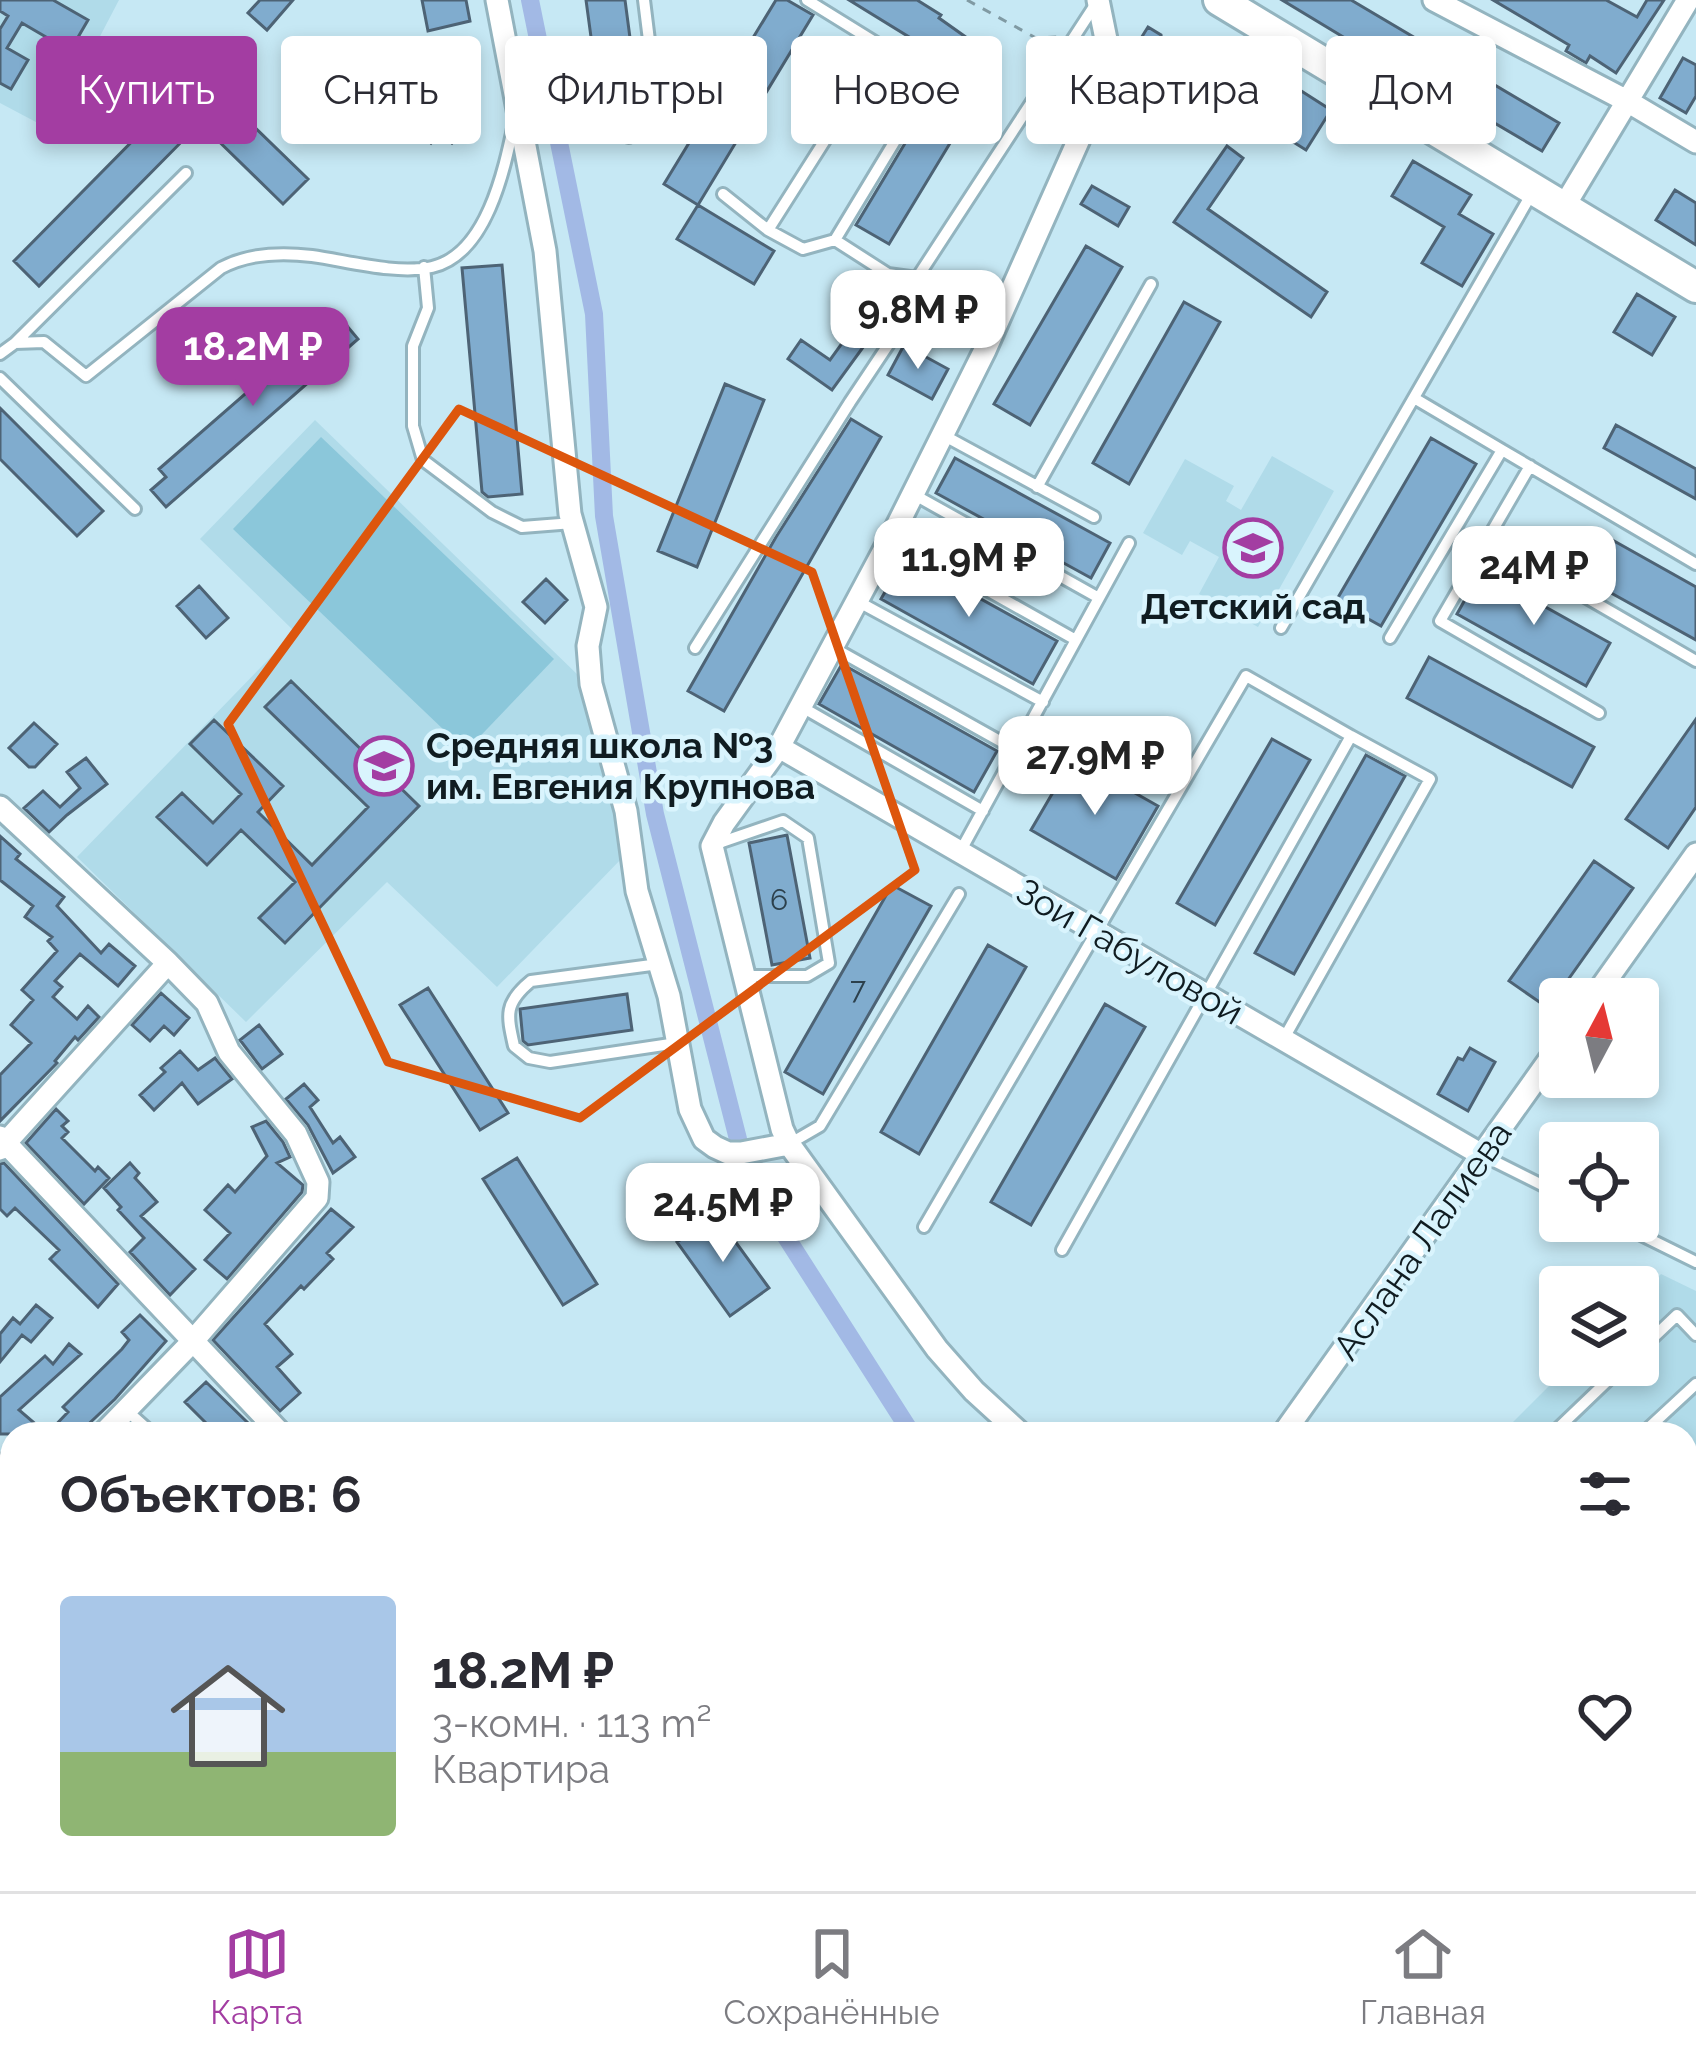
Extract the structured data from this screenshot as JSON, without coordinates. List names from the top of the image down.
{
  "streets": {
    "street": ["Зои Габуловой", "Аслана Лалиева"]
  },
  "crossings": [
    ["Зои Габуловой", "Аслана Лалиева"]
  ],
  "places": {
    "school or university": ["Детский сад", "Средняя школа №3 им. Евгения Крупнова"]
  },
  "house_numbers": ["6", "7"],
  "north": "top",
  "page": {
    "chip": [
      "Купить",
      "Снять",
      "Фильтры",
      "Новое",
      "Квартира",
      "Дом"
    ],
    "price": [
      "9.8M ₽",
      "18.2M ₽",
      "11.9M ₽",
      "24M ₽",
      "27.9M ₽",
      "24.5M ₽"
    ],
    "heading": "Объектов: 6",
    "list": [
      {
        "name": "18.2M ₽",
        "note": "3-комн. · 113 m² · Квартира"
      }
    ],
    "tabs": ["Карта", "Сохранённые", "Главная"]
  }
}
